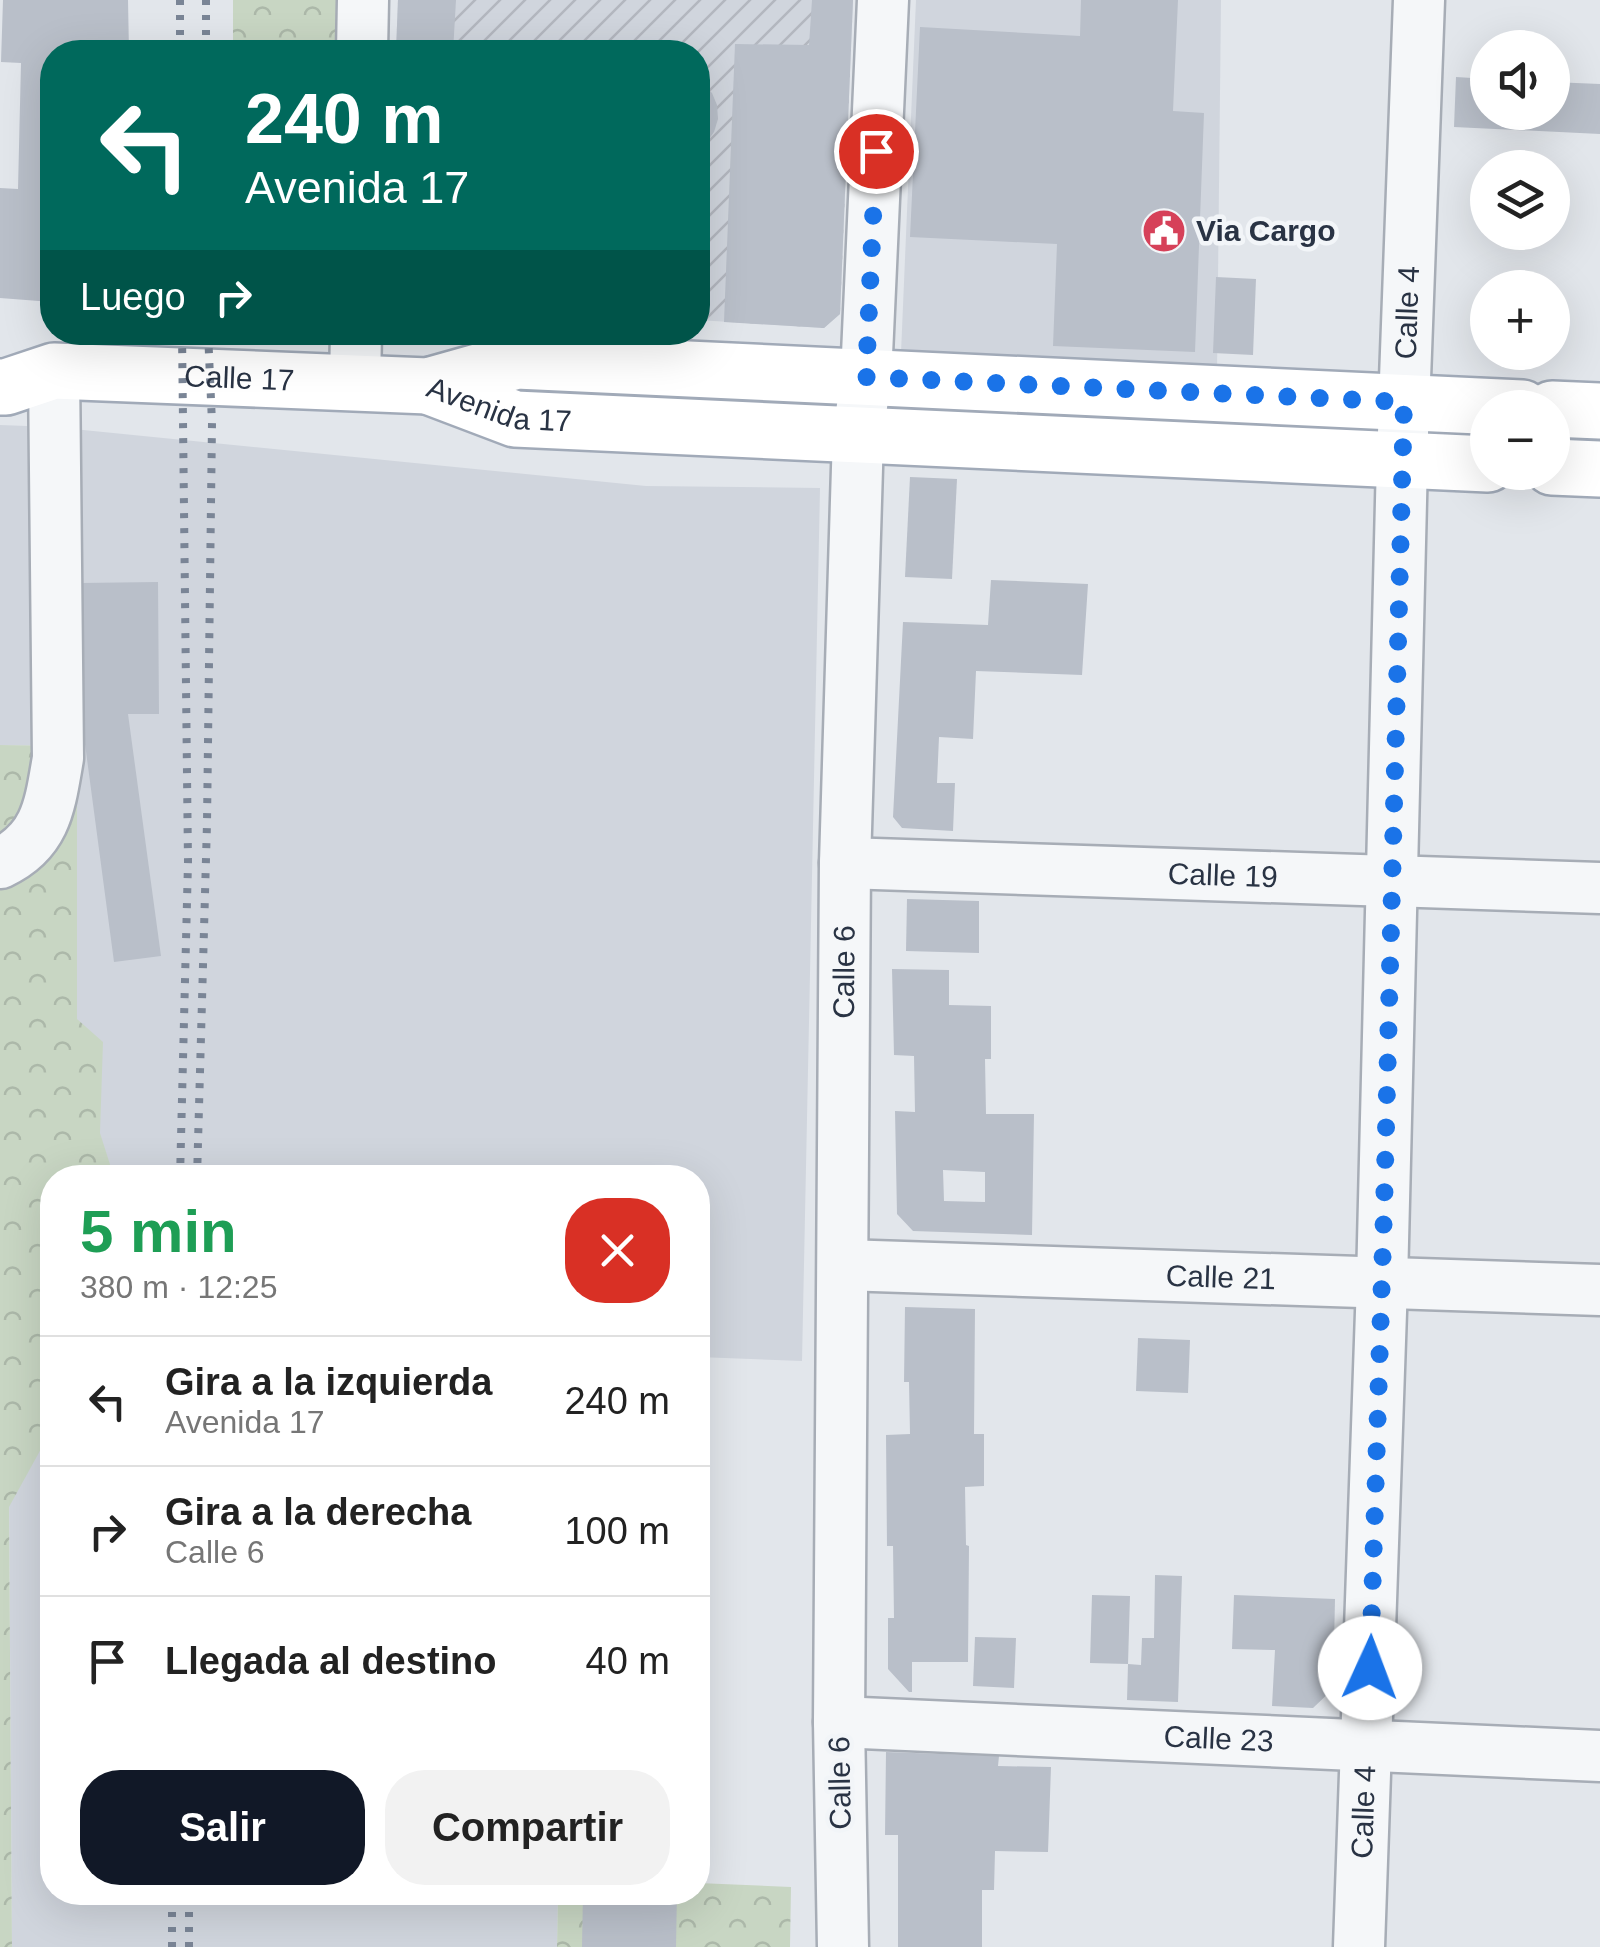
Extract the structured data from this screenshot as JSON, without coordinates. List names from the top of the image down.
{
  "streets": {
    "main road": ["Calle 17", "Avenida 17"],
    "street": [
      "Calle 4",
      "Calle 19",
      "Calle 6",
      "Calle 21",
      "Calle 23"
    ]
  },
  "crossings": [
    ["Calle 4", "Avenida 17"],
    ["Calle 4", "Calle 19"],
    ["Calle 4", "Calle 21"],
    ["Calle 4", "Calle 23"],
    ["Calle 17", "Avenida 17"],
    ["Avenida 17", "Calle 6"],
    ["Calle 19", "Calle 6"],
    ["Calle 6", "Calle 21"],
    ["Calle 6", "Calle 23"]
  ],
  "places": {
    "public building": ["Via Cargo"]
  },
  "page": {
    "map_buttons": ["+", "−"],
    "turn": ["240 m", "Avenida 17"],
    "then": "Luego",
    "heading": ["5 min", "380 m · 12:25"],
    "list": [
      {
        "name": "Gira a la izquierda",
        "note": "Avenida 17",
        "value": "240 m"
      },
      {
        "name": "Gira a la derecha",
        "note": "Calle 6",
        "value": "100 m"
      },
      {
        "name": "Llegada al destino",
        "value": "40 m"
      }
    ],
    "buttons": ["Salir", "Compartir"]
  }
}
